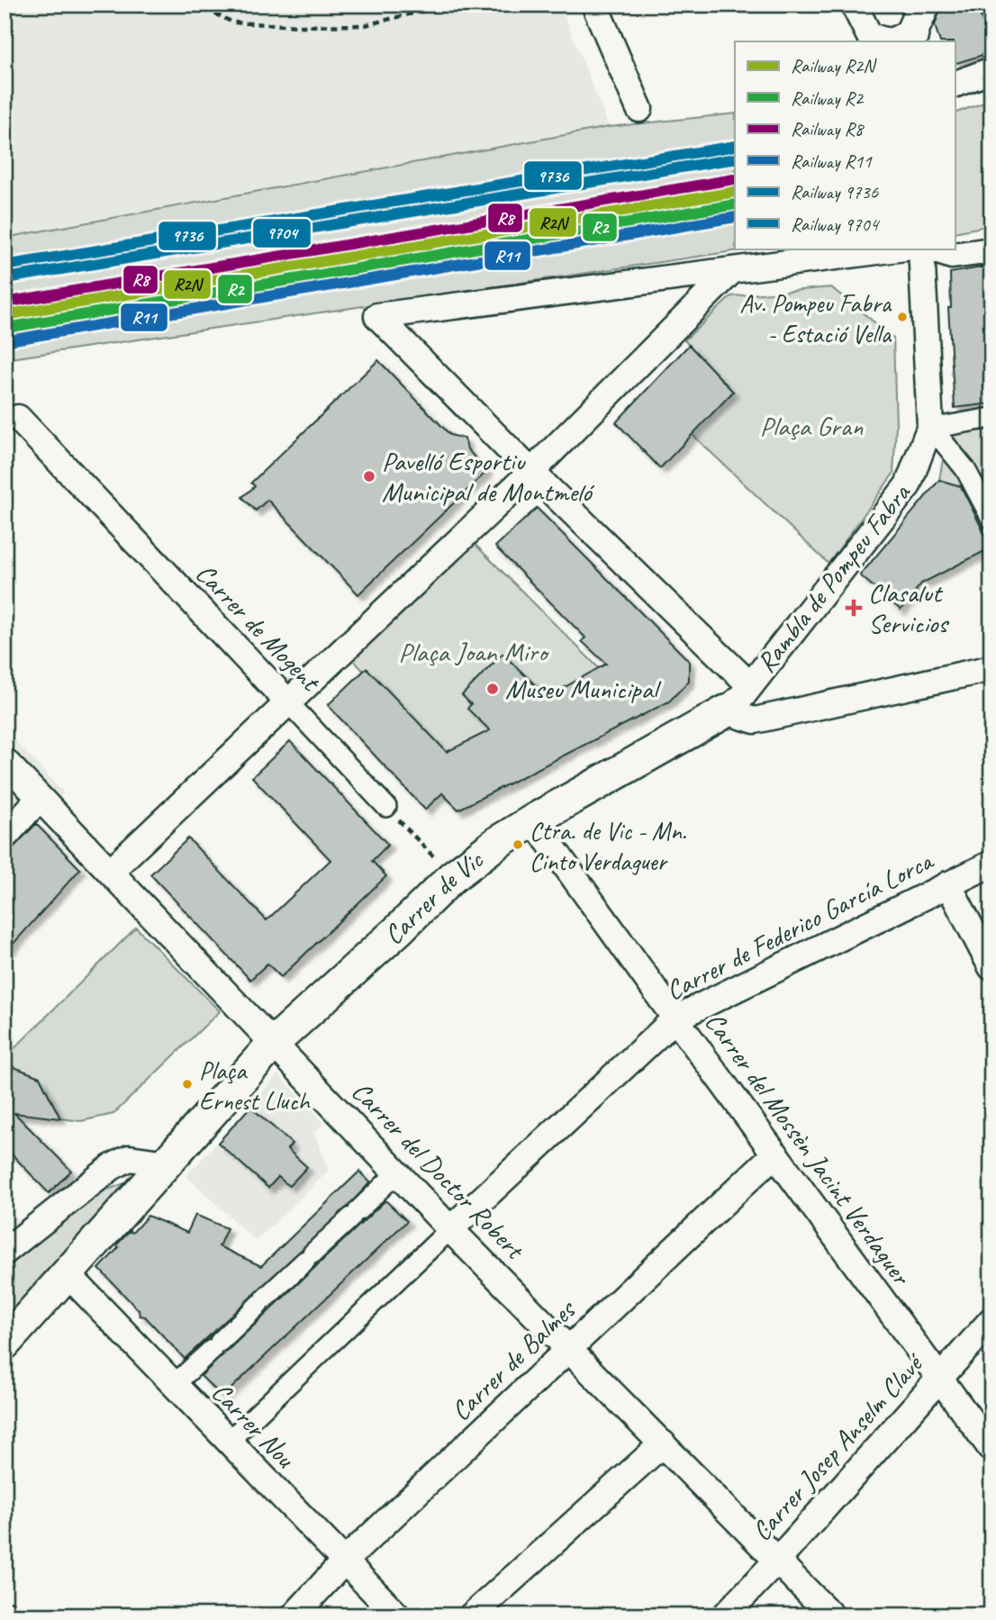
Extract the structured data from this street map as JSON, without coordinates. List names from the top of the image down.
{
  "streets": {
    "street": [
      "Rambla de Pompeu Fabra",
      "Carrer de Mogent",
      "Carrer de Vic",
      "Carrer de Federico García Lorca",
      "Carrer del Mossèn Jacint Verdaguer",
      "Carrer del Doctor Robert",
      "Carrer de Balmes",
      "Carrer Nou",
      "Carrer Josep Anselm Clavé"
    ]
  },
  "crossings": [
    ["Rambla de Pompeu Fabra", "Carrer de Vic"],
    ["Carrer de Vic", "Carrer del Mossèn Jacint Verdaguer"],
    ["Carrer de Vic", "Carrer del Doctor Robert"],
    ["Carrer de Vic", "Carrer Nou"],
    ["Carrer de Federico García Lorca", "Carrer del Mossèn Jacint Verdaguer"],
    ["Carrer de Federico García Lorca", "Carrer del Doctor Robert"],
    ["Carrer de Federico García Lorca", "Carrer Nou"],
    ["Carrer del Mossèn Jacint Verdaguer", "Carrer de Balmes"],
    ["Carrer del Mossèn Jacint Verdaguer", "Carrer Josep Anselm Clavé"],
    ["Carrer del Doctor Robert", "Carrer de Balmes"],
    ["Carrer del Doctor Robert", "Carrer Josep Anselm Clavé"],
    ["Carrer de Balmes", "Carrer Nou"]
  ],
  "parks": ["Plaça Gran", "Plaça Joan Miro"],
  "places": {
    "other": [
      "Av. Pompeu Fabra - Estació Vella",
      "Pavelló Esportiu Municipal de Montmeló",
      "Museu Municipal",
      "Ctra. de Vic - Mn. Cinto Verdaguer",
      "Plaça Ernest Lluch"
    ],
    "health": ["Clasalut Servicios"]
  },
  "lines": [
    "rail line 9736",
    "rail line 9704",
    "rail line R8",
    "rail line R2N",
    "rail line R2",
    "rail line R11"
  ],
  "legend": [
    "Railway R2N",
    "Railway R2",
    "Railway R8",
    "Railway R11",
    "Railway 9736",
    "Railway 9704"
  ]
}
